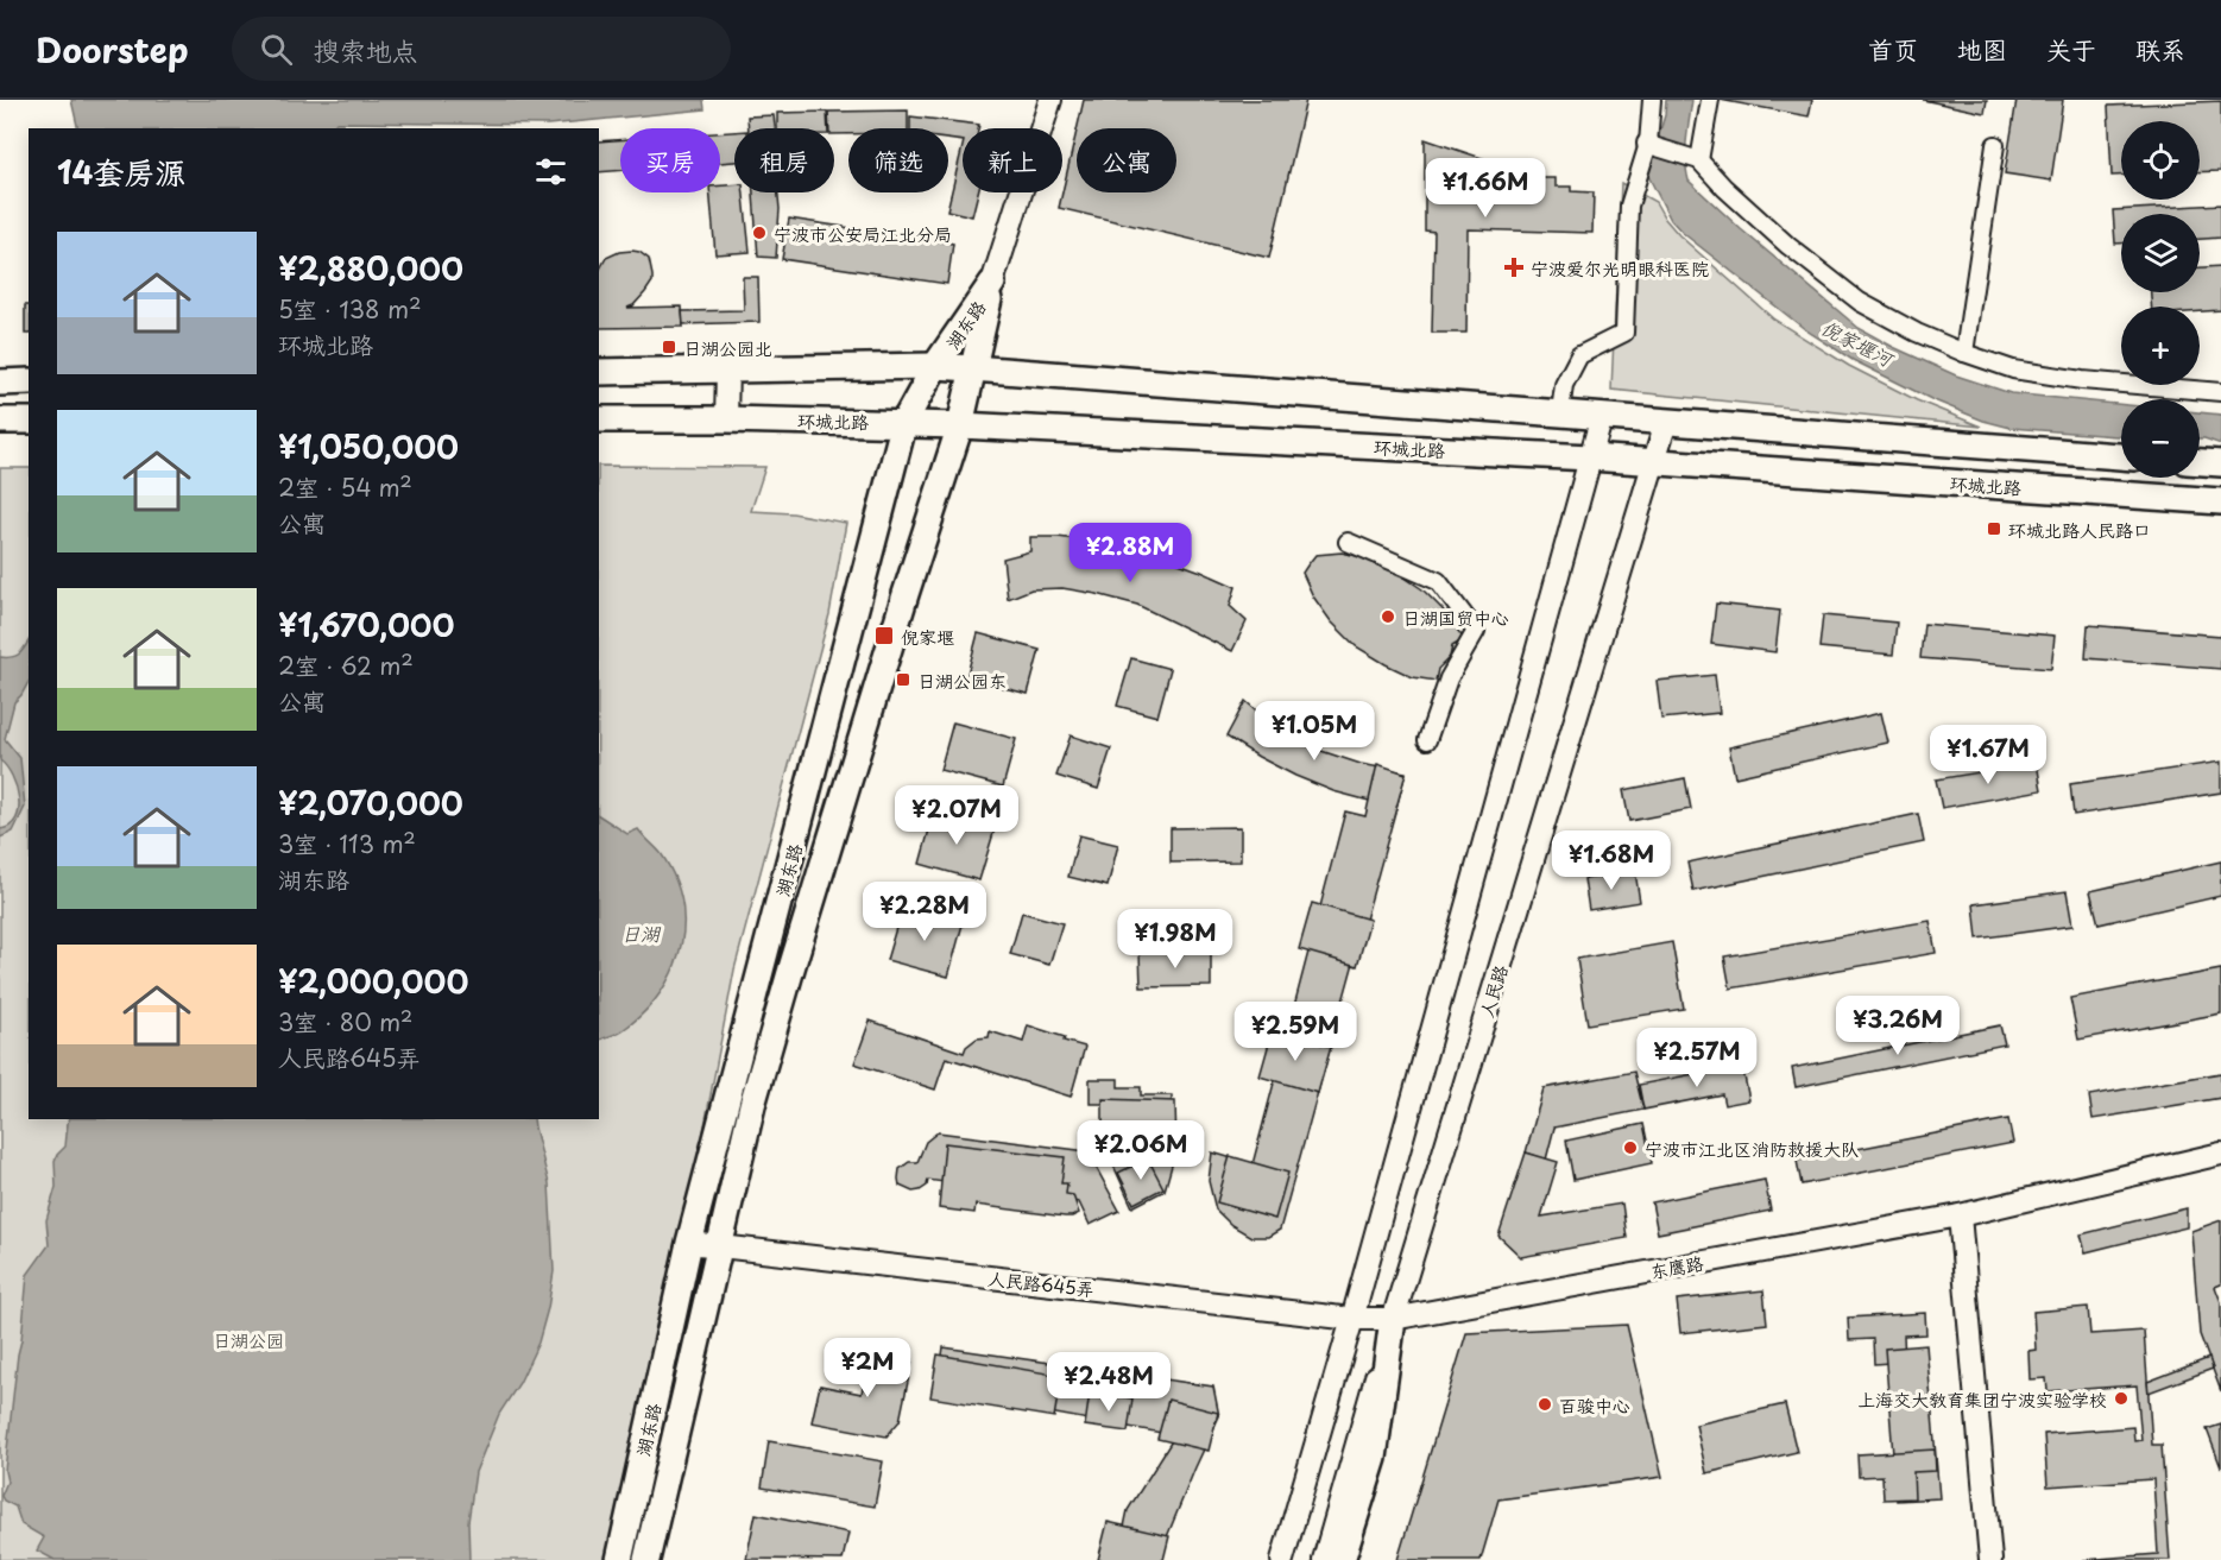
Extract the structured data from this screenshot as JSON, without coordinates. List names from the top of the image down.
{
  "streets": {
    "main road": [
      "湖东路",
      "环城北路",
      "人民路",
      "东鹰路",
      "人民路645弄"
    ]
  },
  "crossings": [
    ["湖东路", "环城北路"],
    ["湖东路", "人民路645弄"],
    ["环城北路", "人民路"],
    ["人民路", "东鹰路"],
    ["人民路", "人民路645弄"],
    ["东鹰路", "人民路645弄"]
  ],
  "water": ["倪家堰河", "日湖"],
  "parks": ["日湖公园"],
  "places": {
    "other": [
      "宁波市公安局江北分局",
      "日湖国贸中心",
      "宁波市江北区消防救援大队",
      "上海交大教育集团宁波实验学校",
      "百骏中心"
    ],
    "health": ["宁波爱尔光明眼科医院"],
    "transit": [
      "日湖公园北",
      "环城北路人民路口",
      "倪家堰",
      "日湖公园东"
    ]
  },
  "page": {
    "header": "Doorstep",
    "search": "搜索地点",
    "nav": [
      "首页",
      "地图",
      "关于",
      "联系"
    ],
    "map_buttons": ["+", "−"],
    "chip": [
      "买房",
      "租房",
      "筛选",
      "新上",
      "公寓"
    ],
    "heading": "14套房源",
    "price": [
      "¥1.66M",
      "¥2.88M",
      "¥1.05M",
      "¥1.67M",
      "¥2.07M",
      "¥1.68M",
      "¥2.28M",
      "¥1.98M",
      "¥3.26M",
      "¥2.59M",
      "¥2.57M",
      "¥2.06M",
      "¥2M",
      "¥2.48M"
    ],
    "list": [
      {
        "name": "¥2,880,000",
        "note": "5室 · 138 m² · 环城北路"
      },
      {
        "name": "¥1,050,000",
        "note": "2室 · 54 m² · 公寓"
      },
      {
        "name": "¥1,670,000",
        "note": "2室 · 62 m² · 公寓"
      },
      {
        "name": "¥2,070,000",
        "note": "3室 · 113 m² · 湖东路"
      },
      {
        "name": "¥2,000,000",
        "note": "3室 · 80 m² · 人民路645弄"
      }
    ]
  }
}
